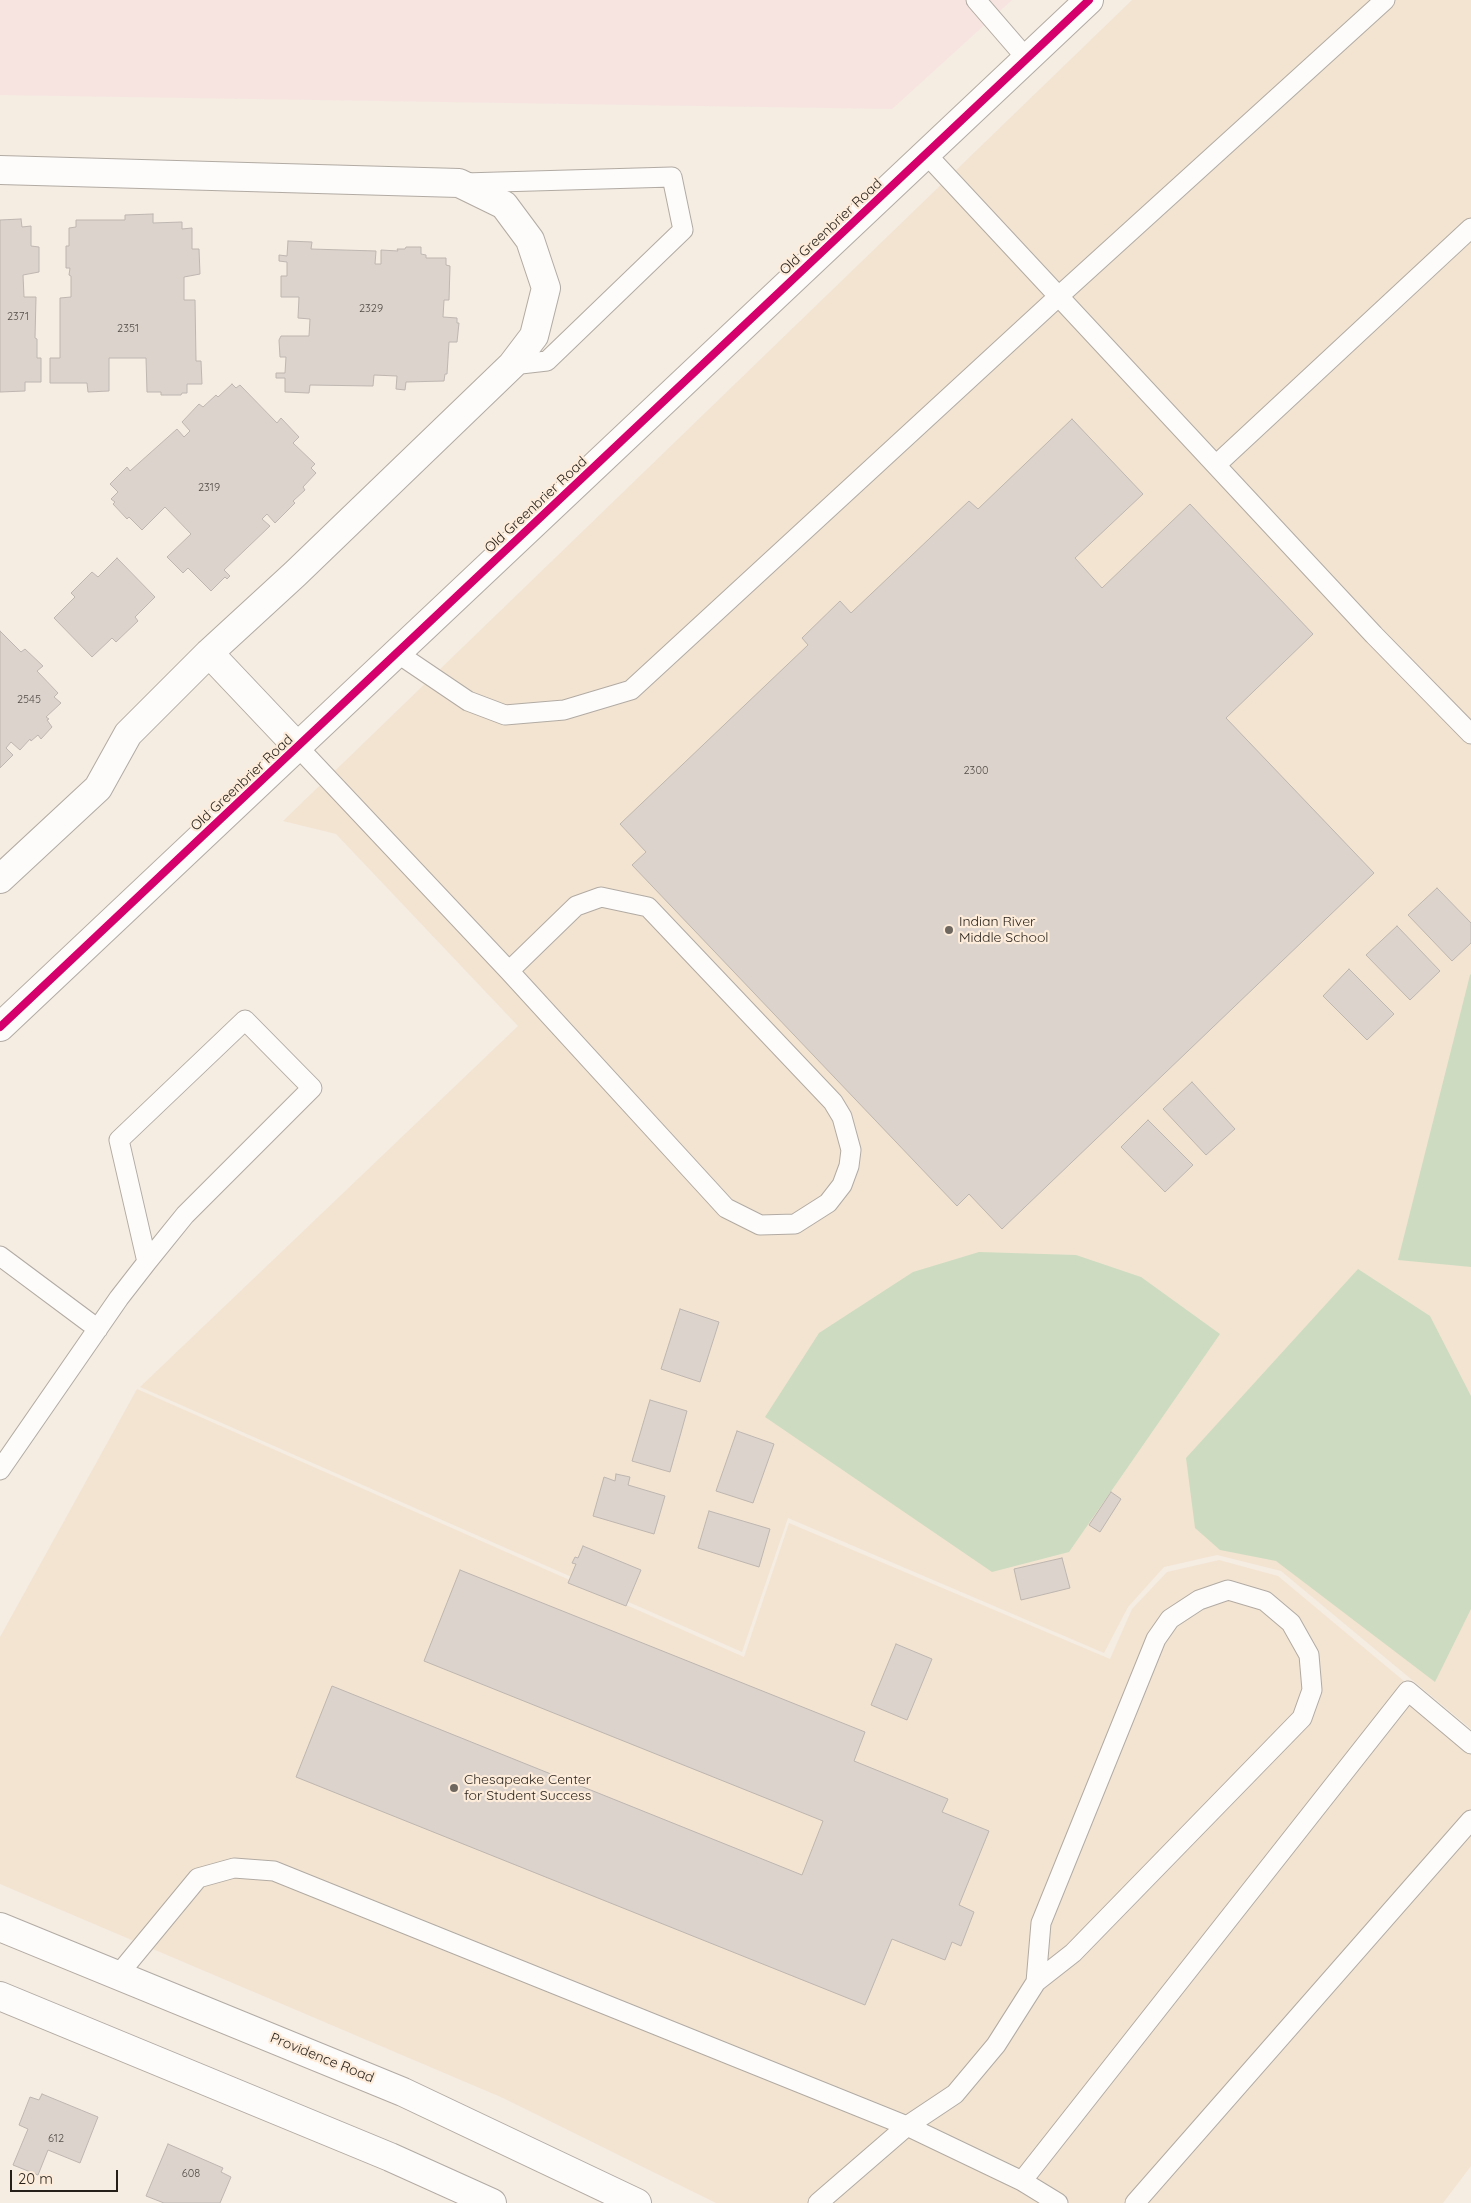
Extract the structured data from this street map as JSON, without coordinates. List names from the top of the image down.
{
  "streets": {
    "street": ["Old Greenbrier Road", "Providence Road"]
  },
  "places": ["Indian River Middle School", "Chesapeake Center for Student Success"],
  "house_numbers": [
    "2329",
    "2371",
    "2351",
    "2319",
    "2545",
    "2300",
    "612",
    "608"
  ],
  "scale_bar": "20 m"
}
